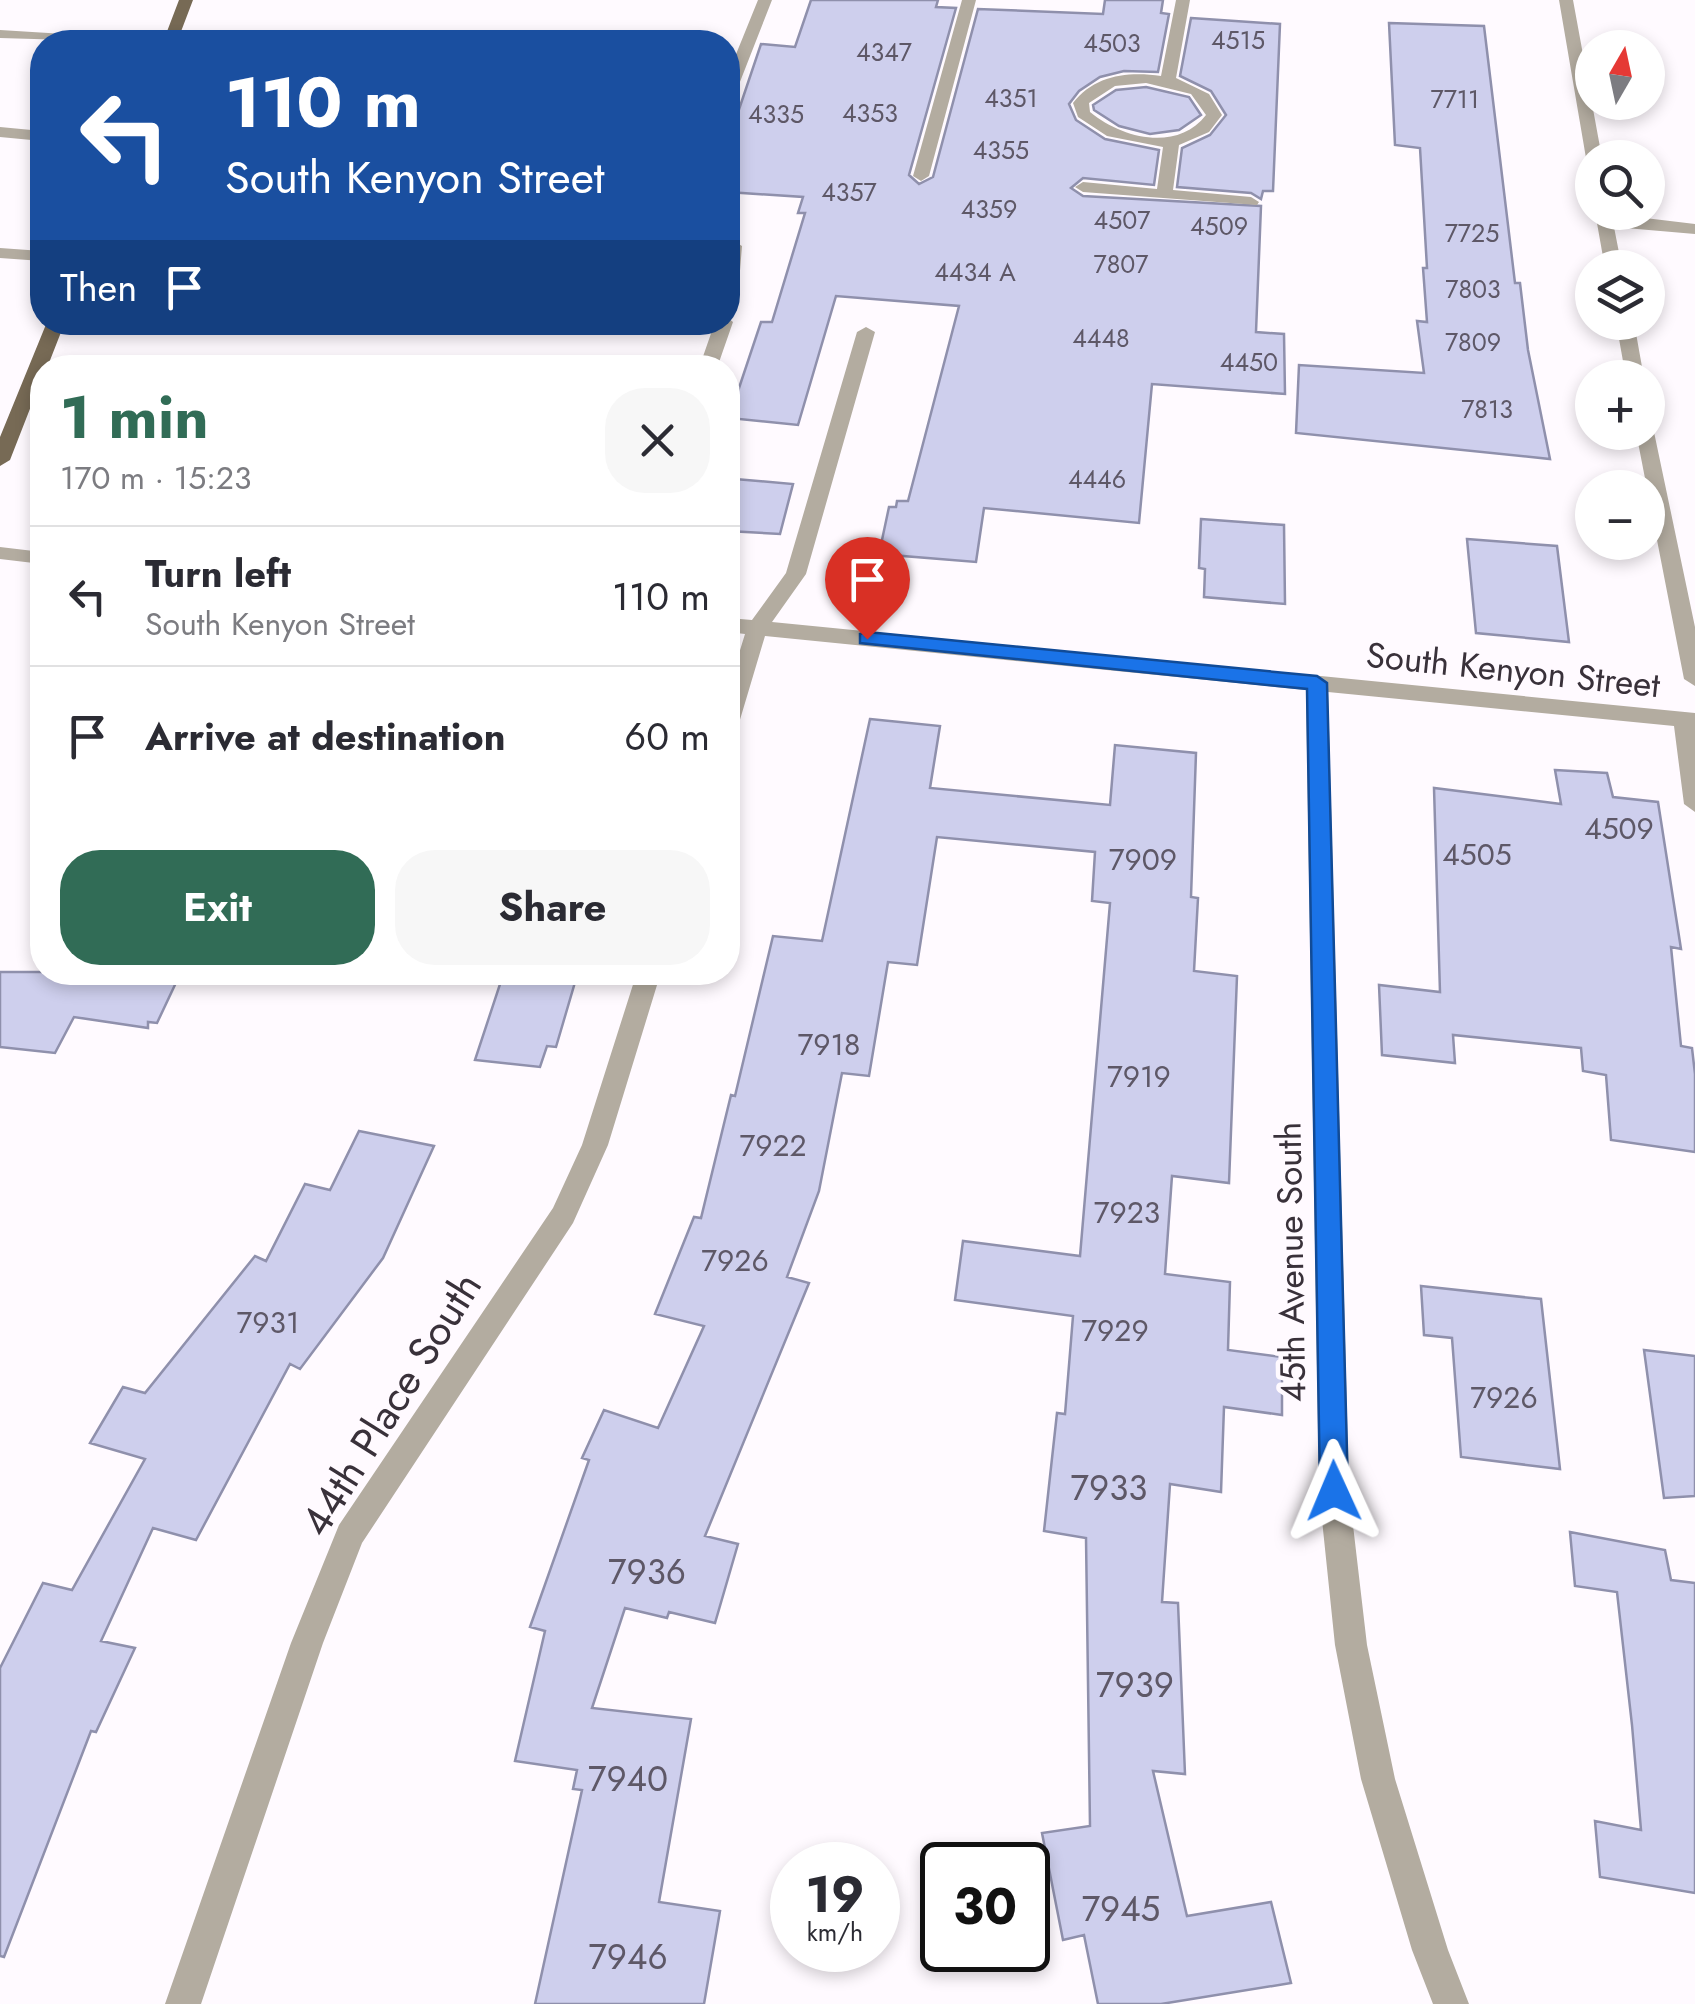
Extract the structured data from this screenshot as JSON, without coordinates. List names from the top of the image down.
{
  "streets": {
    "street": ["South Kenyon Street", "45th Avenue South", "44th Place South"]
  },
  "crossings": [
    ["South Kenyon Street", "45th Avenue South"]
  ],
  "house_numbers": [
    "4515",
    "4503",
    "4347",
    "4351",
    "7711",
    "4353",
    "4335",
    "4355",
    "4357",
    "4359",
    "4507",
    "4509",
    "7725",
    "7807",
    "4434 A",
    "7803",
    "4448",
    "7809",
    "4450",
    "7813",
    "4446",
    "4509",
    "4505",
    "7909",
    "7918",
    "7919",
    "7922",
    "7923",
    "7926",
    "7931",
    "7929",
    "7926",
    "7933",
    "7936",
    "7939",
    "7940",
    "7945",
    "7946"
  ],
  "north": "top",
  "page": {
    "map_buttons": ["+", "−"],
    "turn": ["110 m", "South Kenyon Street"],
    "then": "Then",
    "heading": ["1 min", "170 m · 15:23"],
    "list": [
      {
        "name": "Turn left",
        "note": "South Kenyon Street",
        "value": "110 m"
      },
      {
        "name": "Arrive at destination",
        "value": "60 m"
      }
    ],
    "buttons": ["Exit", "Share"],
    "speed": "19 km/h",
    "limit": "30"
  }
}
